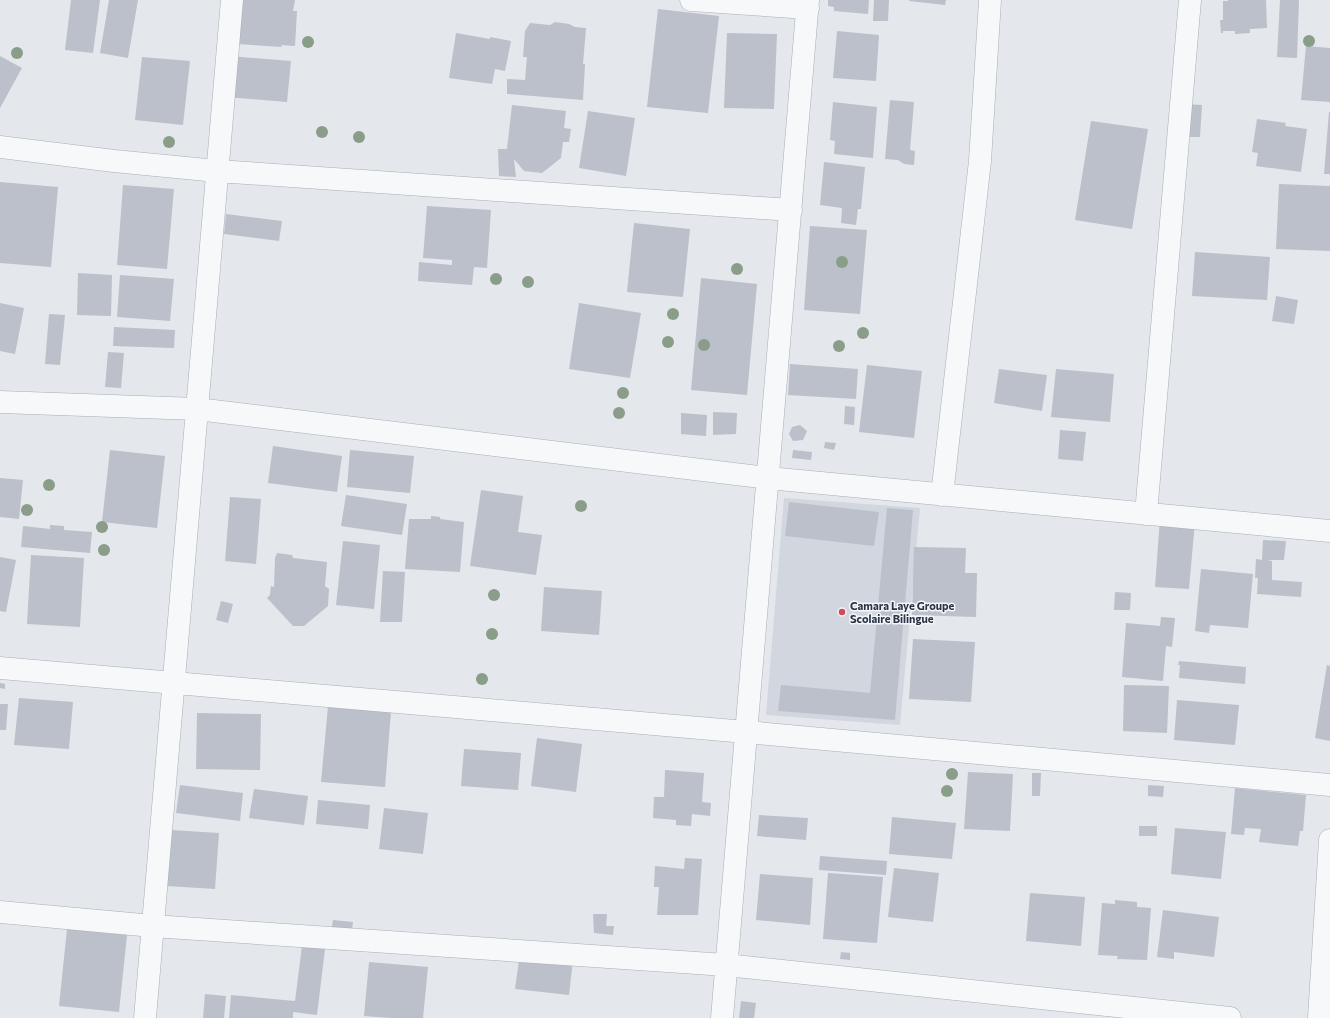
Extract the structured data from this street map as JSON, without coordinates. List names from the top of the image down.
{
  "places": ["Camara Laye Groupe Scolaire Bilingue"]
}
